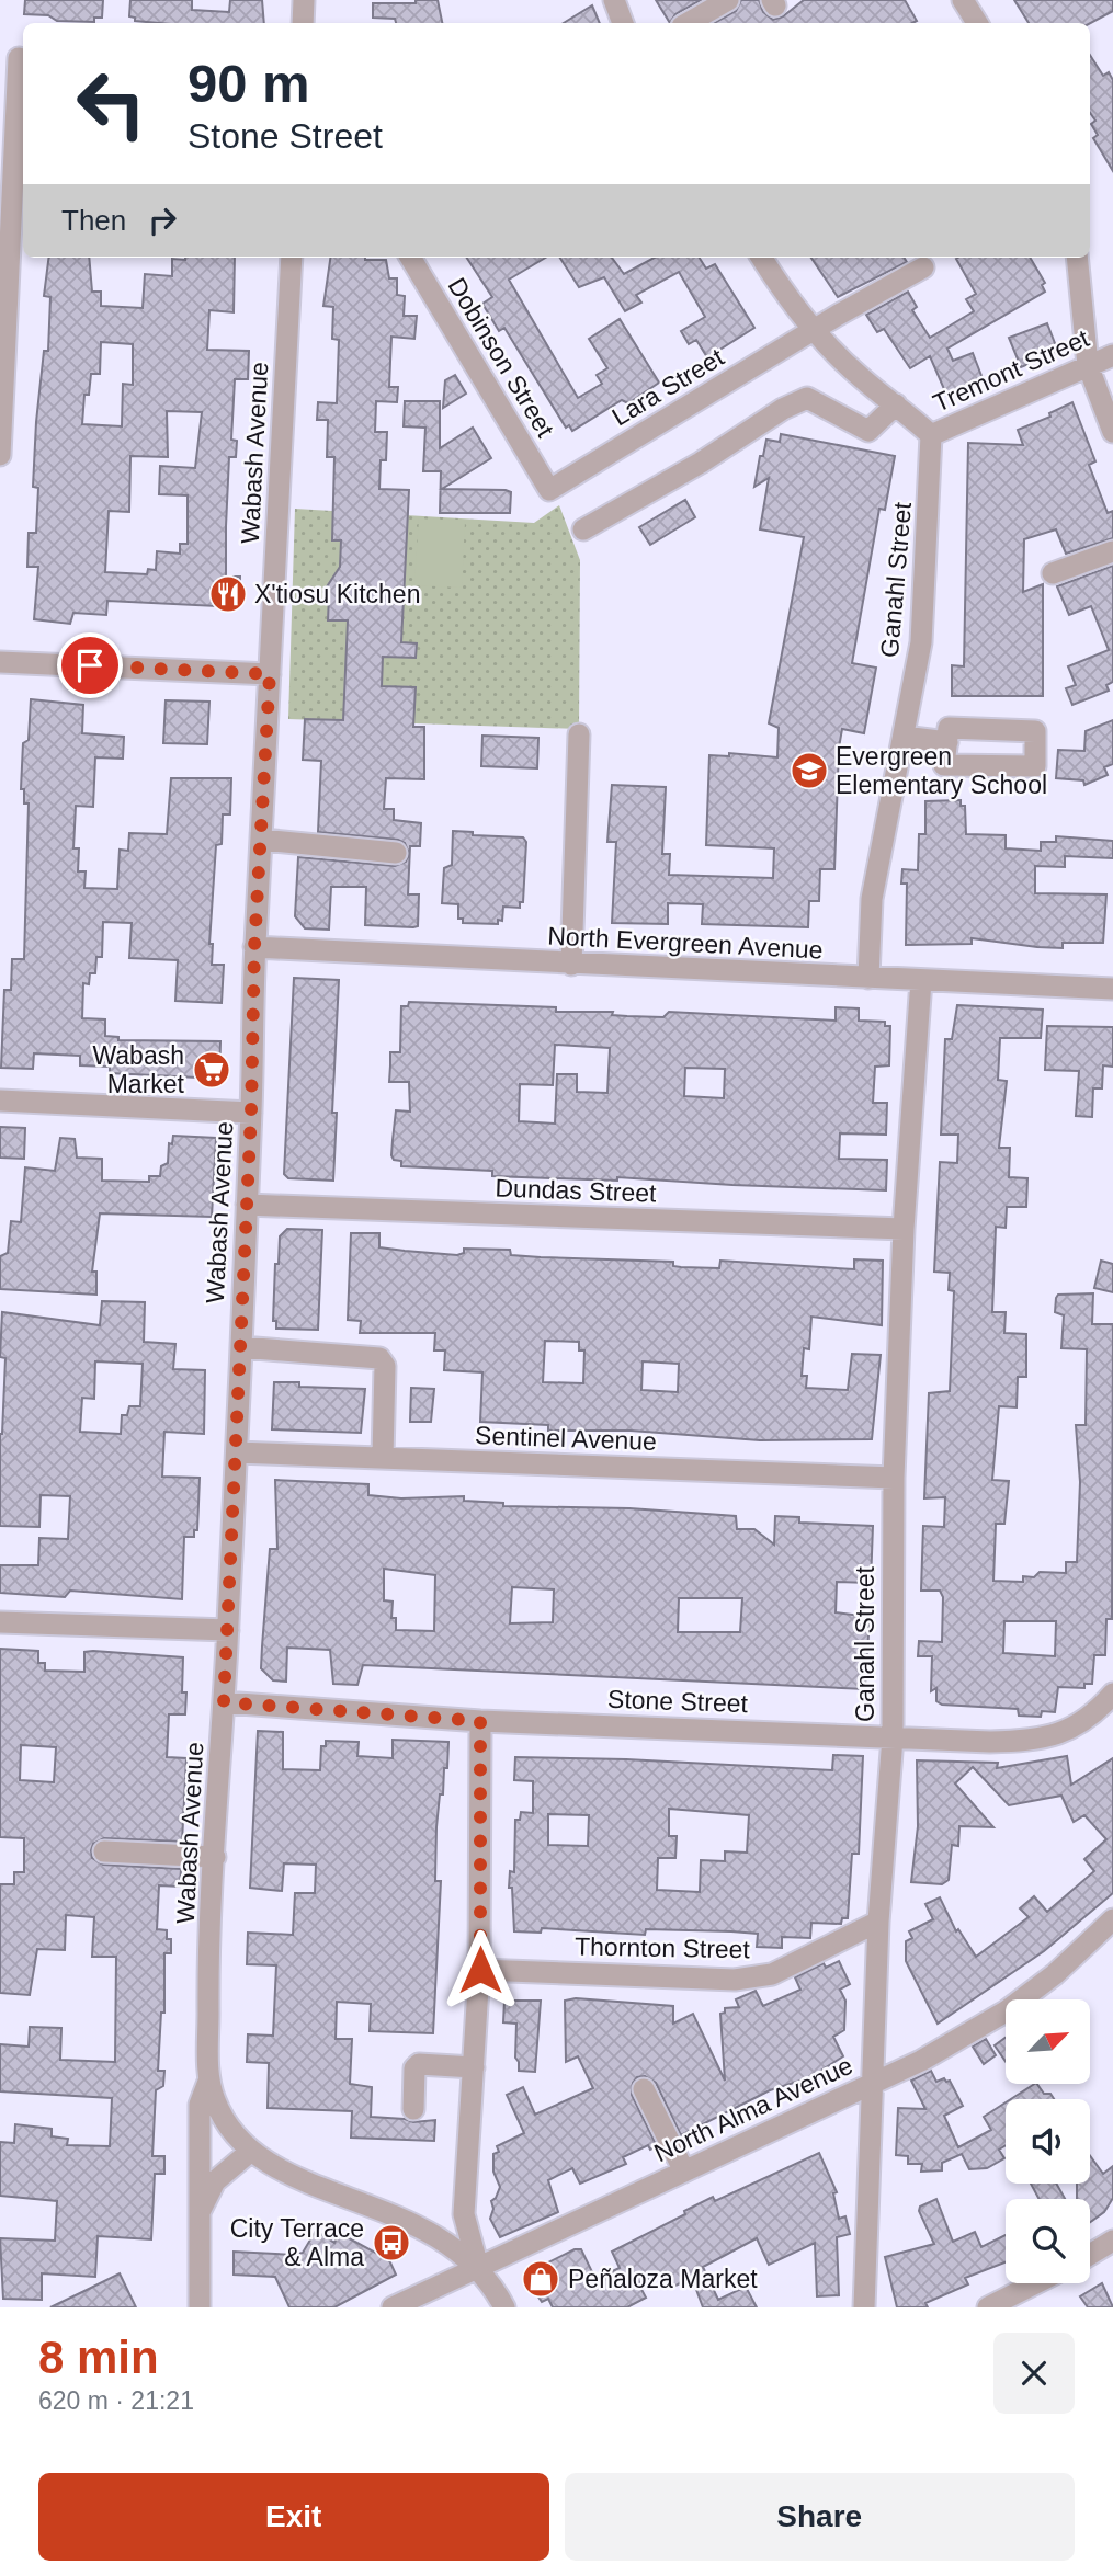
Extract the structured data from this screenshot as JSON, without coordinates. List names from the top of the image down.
{
  "streets": {
    "street": [
      "Dobinson Street",
      "Tremont Street",
      "Lara Street",
      "Wabash Avenue",
      "Ganahl Street",
      "North Evergreen Avenue",
      "Dundas Street",
      "Sentinel Avenue",
      "Stone Street",
      "Thornton Street",
      "North Alma Avenue"
    ]
  },
  "crossings": [
    ["Dobinson Street", "Lara Street"],
    ["Tremont Street", "Ganahl Street"],
    ["Wabash Avenue", "North Evergreen Avenue"],
    ["Wabash Avenue", "Dundas Street"],
    ["Wabash Avenue", "Sentinel Avenue"],
    ["Wabash Avenue", "Stone Street"],
    ["Ganahl Street", "North Evergreen Avenue"],
    ["Ganahl Street", "Dundas Street"],
    ["Ganahl Street", "Sentinel Avenue"],
    ["Ganahl Street", "Stone Street"],
    ["Ganahl Street", "Thornton Street"],
    ["Ganahl Street", "North Alma Avenue"]
  ],
  "places": {
    "restaurant": ["X'tiosu Kitchen"],
    "school or university": ["Evergreen Elementary School"],
    "supermarket": ["Wabash Market"],
    "bus stop": ["City Terrace & Alma"],
    "shop": ["Peñaloza Market"]
  },
  "north": "top right",
  "page": {
    "turn": ["90 m", "Stone Street"],
    "then": "Then",
    "heading": ["8 min", "620 m · 21:21"],
    "buttons": ["Exit", "Share"]
  }
}
